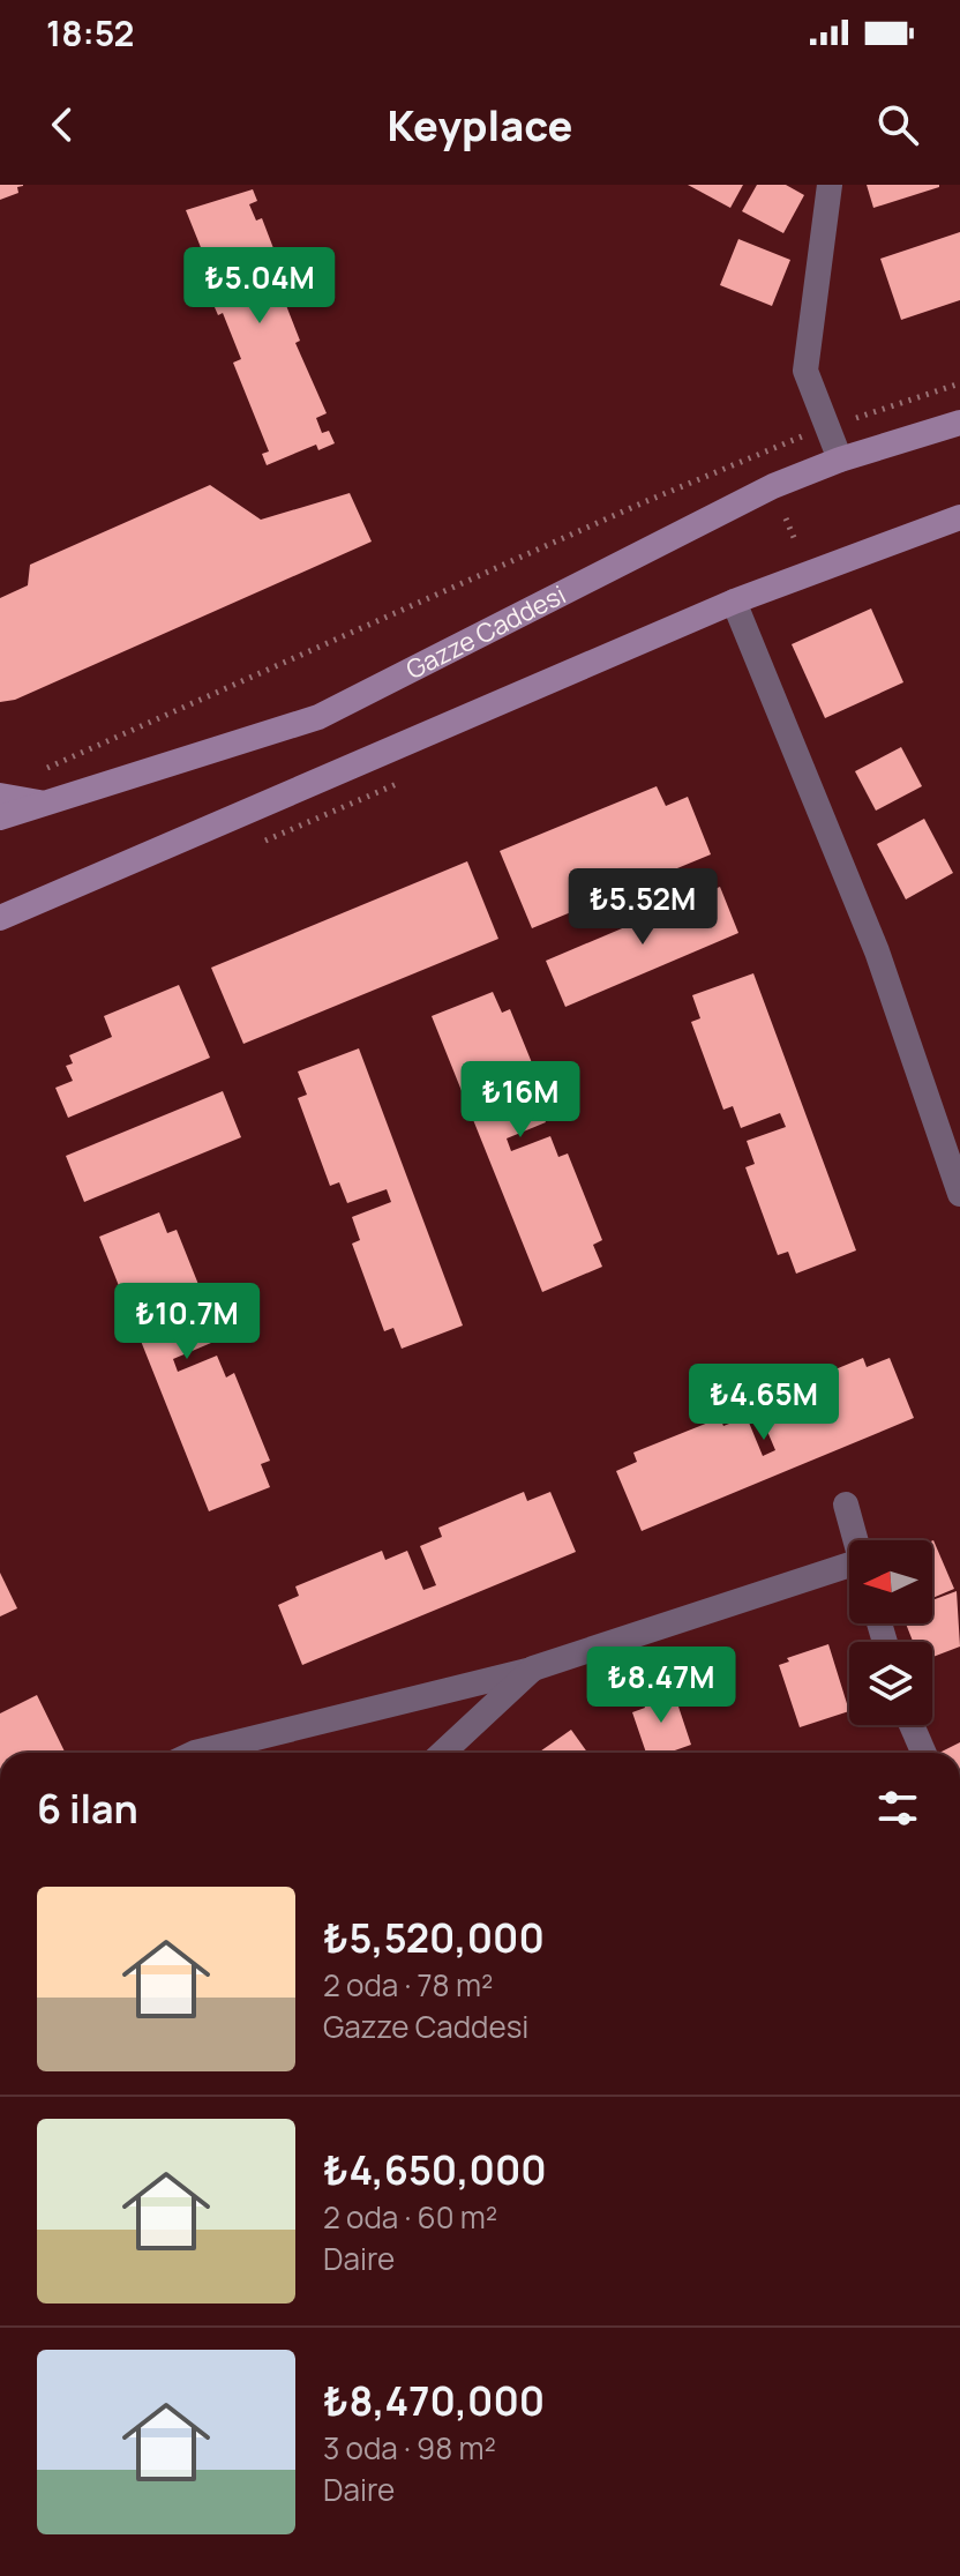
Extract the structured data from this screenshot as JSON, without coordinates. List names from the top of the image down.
{
  "streets": {
    "main road": ["Gazze Caddesi"]
  },
  "north": "left",
  "page": {
    "status": "18:52",
    "header": "Keyplace",
    "price": [
      "₺5.04M",
      "₺5.52M",
      "₺16M",
      "₺10.7M",
      "₺4.65M",
      "₺8.47M"
    ],
    "heading": "6 ilan",
    "list": [
      {
        "name": "₺5,520,000",
        "note": "2 oda · 78 m² · Gazze Caddesi"
      },
      {
        "name": "₺4,650,000",
        "note": "2 oda · 60 m² · Daire"
      },
      {
        "name": "₺8,470,000",
        "note": "3 oda · 98 m² · Daire"
      }
    ]
  }
}
